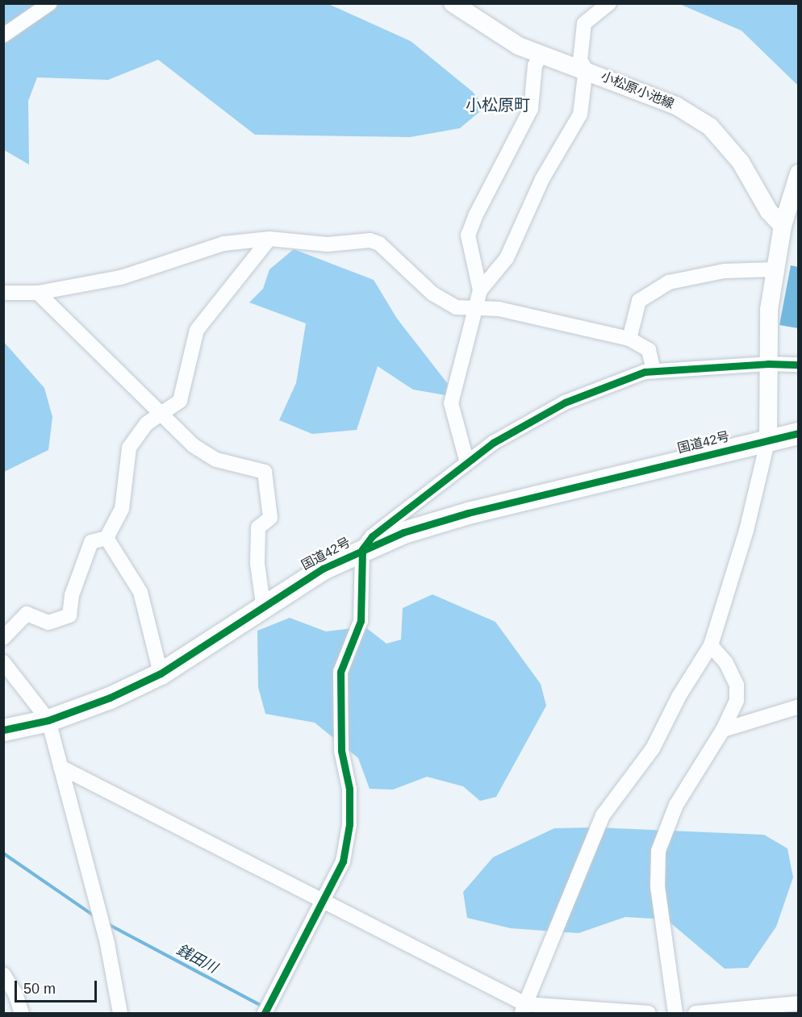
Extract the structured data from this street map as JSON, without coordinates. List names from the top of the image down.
{
  "streets": {
    "highway": ["国道42号"],
    "main road": ["小松原小池線"]
  },
  "districts": ["小松原町"],
  "water": ["銭田川"],
  "scale_bar": "50 m"
}
